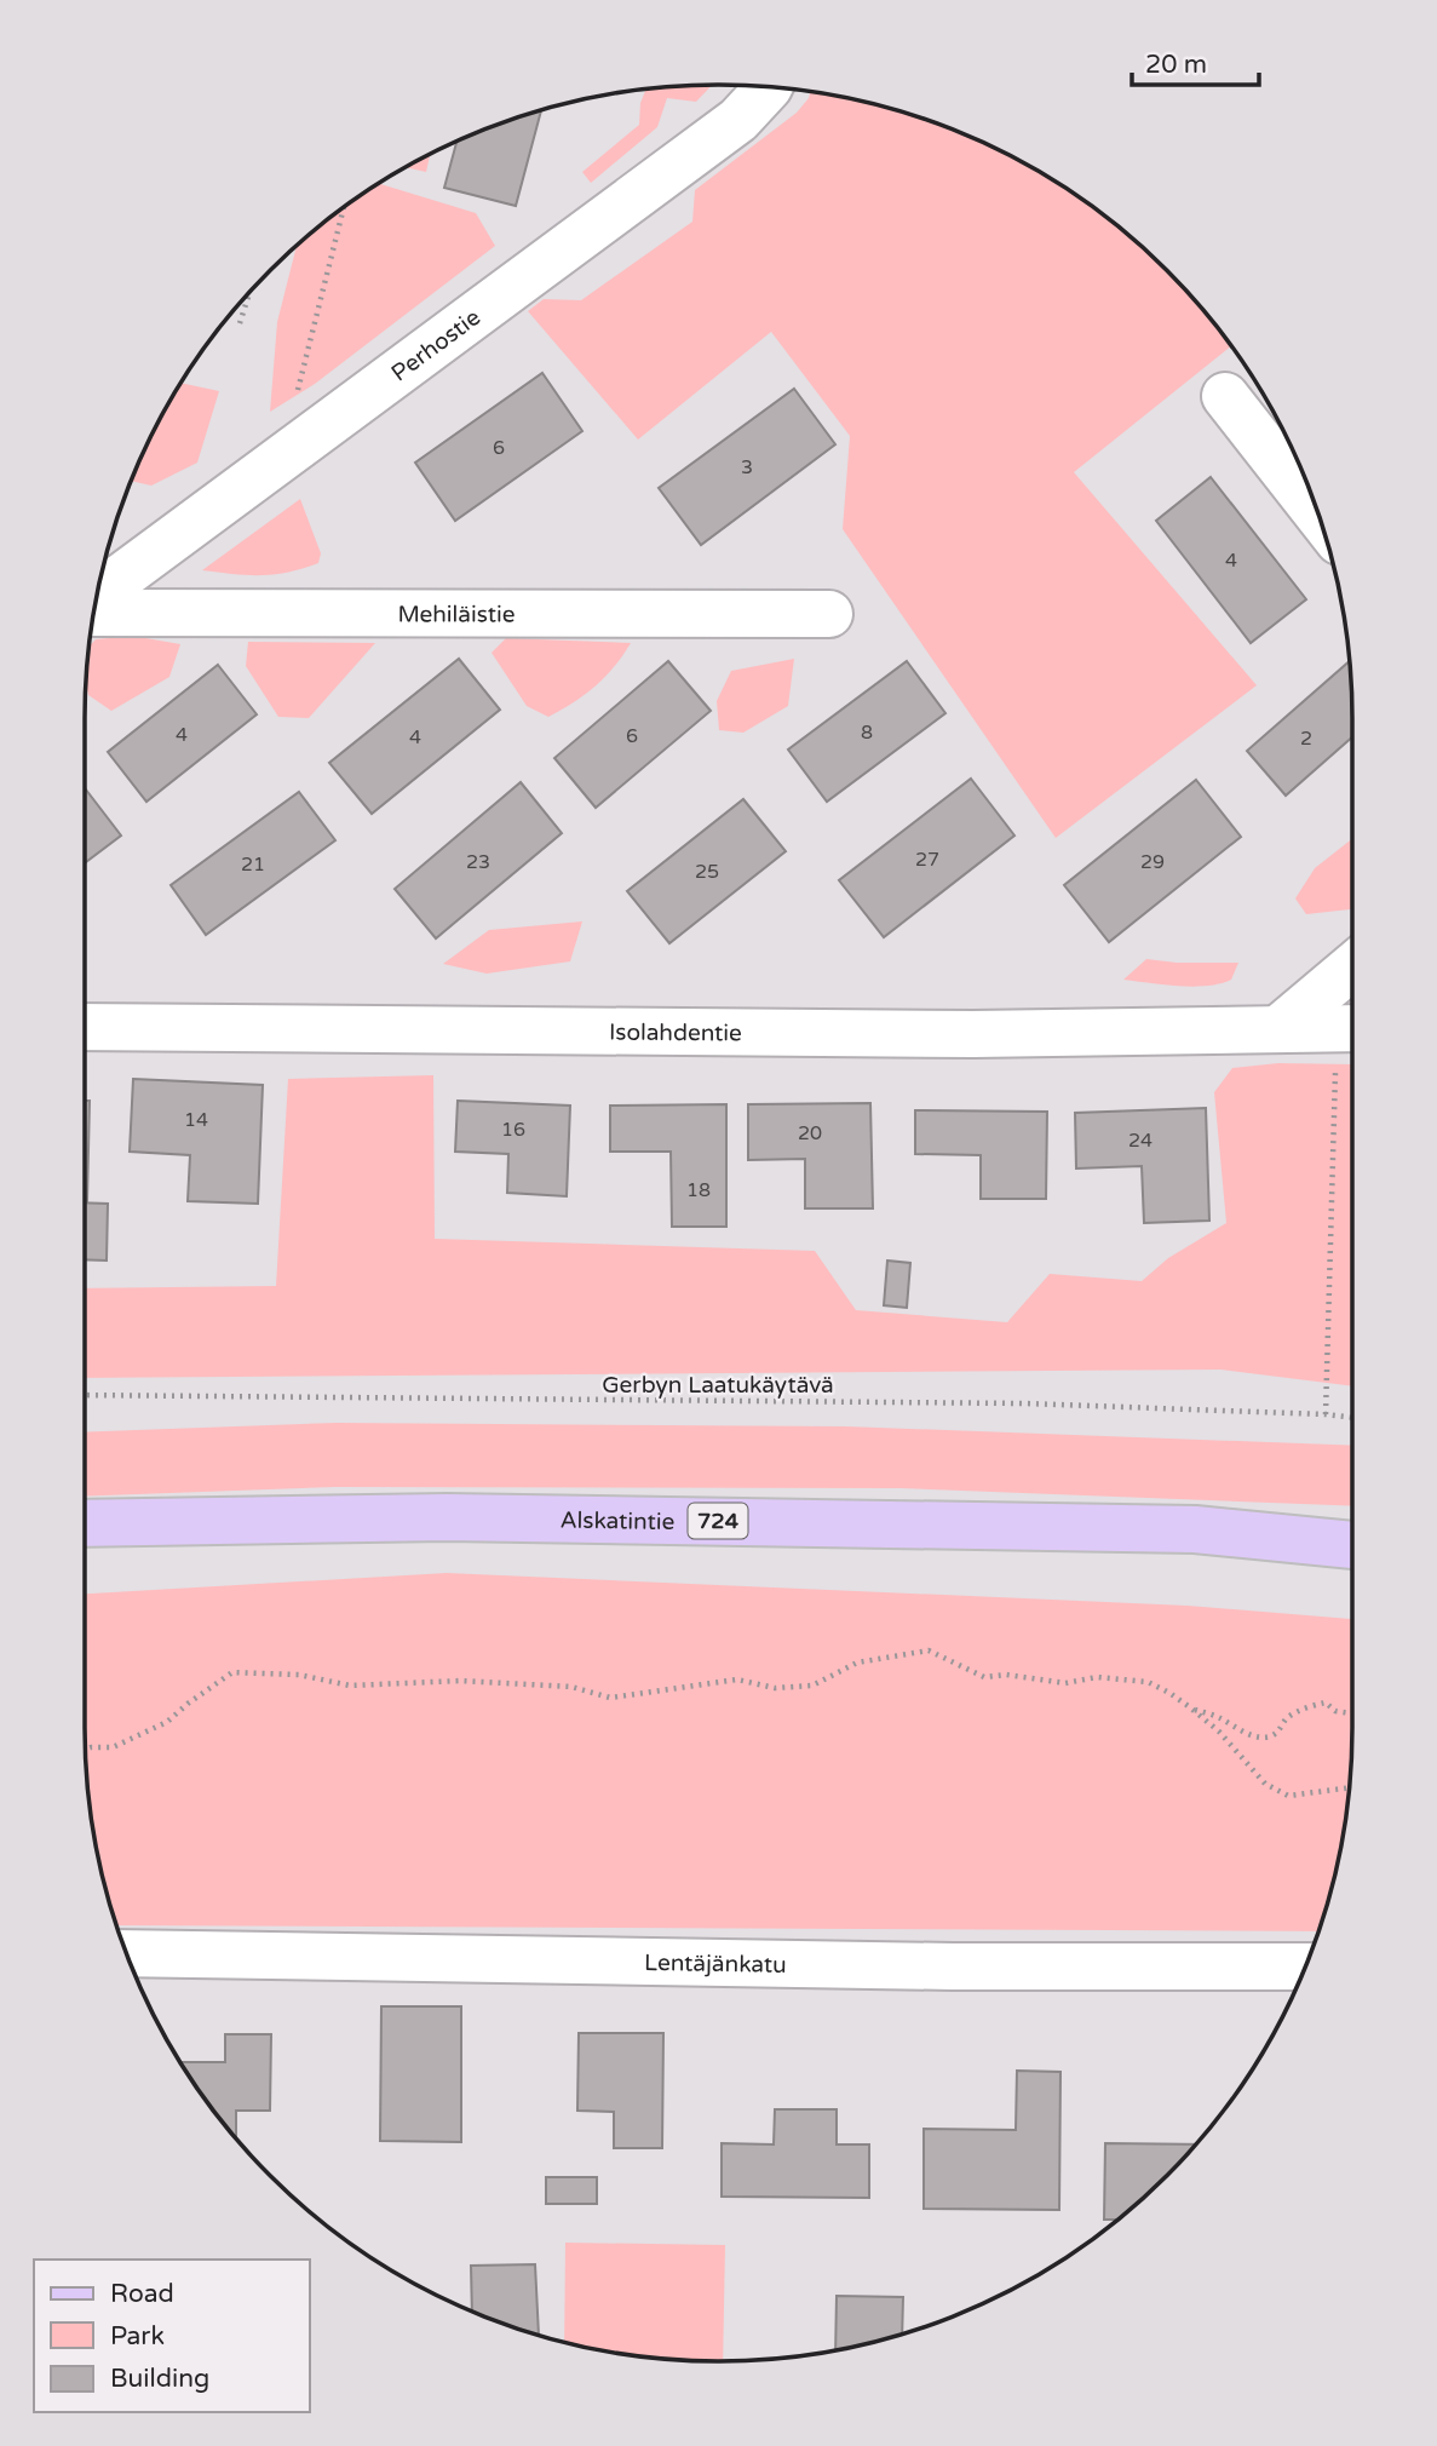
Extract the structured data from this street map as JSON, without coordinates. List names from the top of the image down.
{
  "streets": {
    "main road": ["Alskatintie", "724"],
    "street": [
      "Perhostie",
      "Mehiläistie",
      "Isolahdentie",
      "Lentäjänkatu"
    ],
    "path": ["Gerbyn Laatukäytävä"]
  },
  "house_numbers": [
    "6",
    "3",
    "4",
    "8",
    "4",
    "6",
    "4",
    "2",
    "27",
    "23",
    "29",
    "21",
    "25",
    "14",
    "16",
    "20",
    "24",
    "18"
  ],
  "legend": ["Road", "Park", "Building"],
  "scale_bar": "20 m"
}
